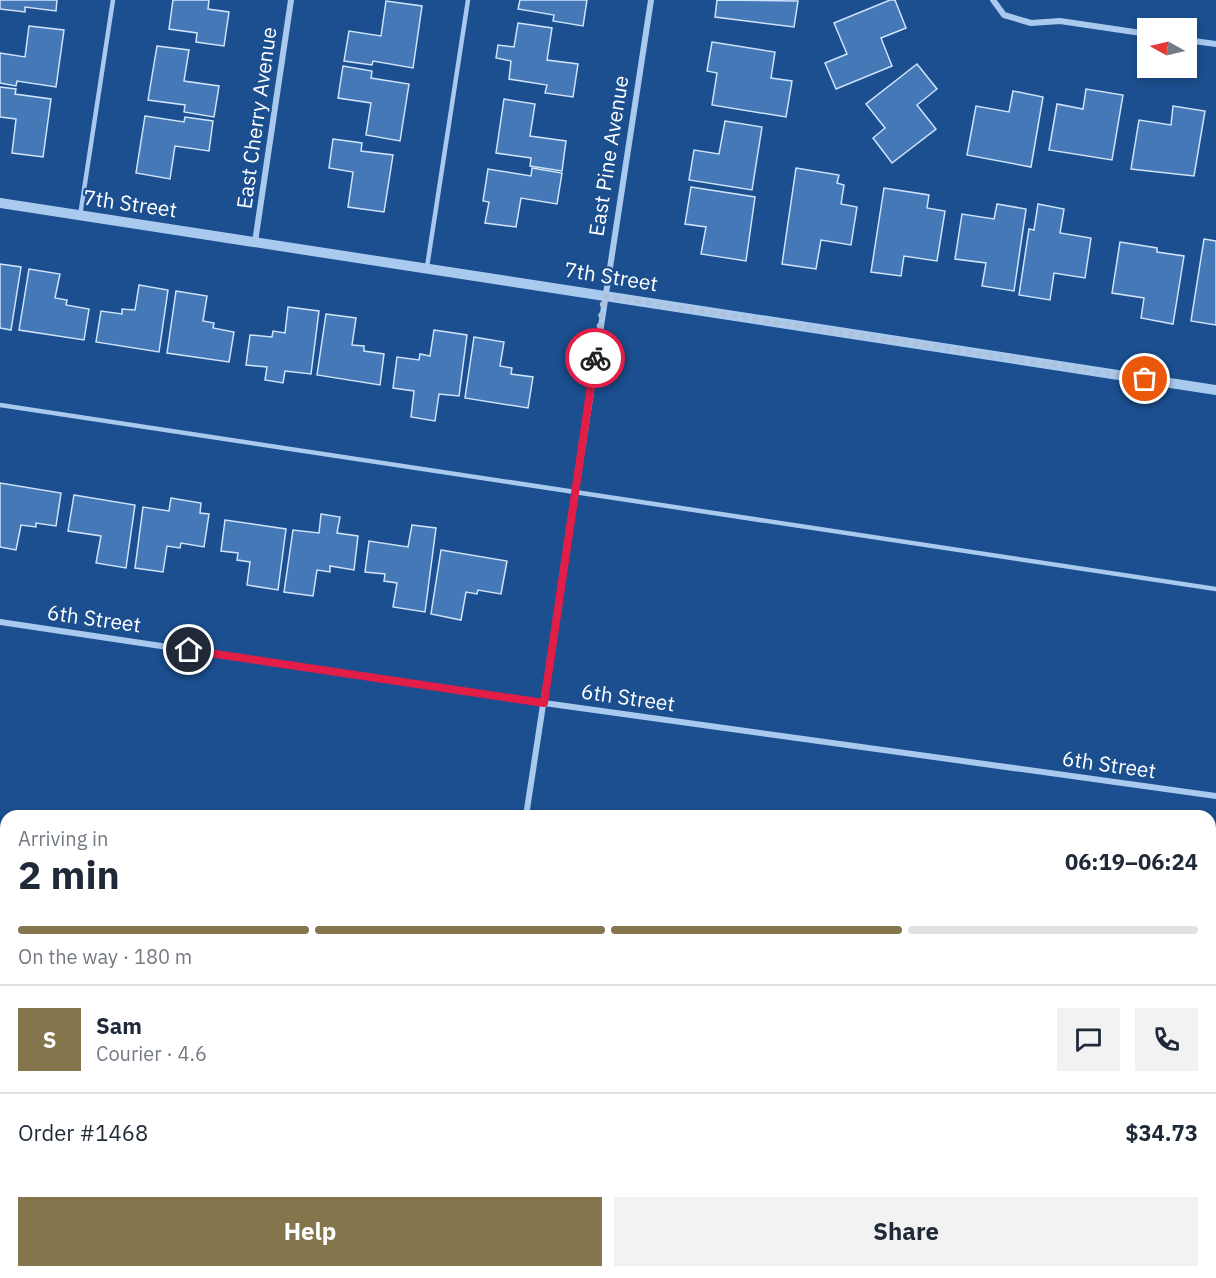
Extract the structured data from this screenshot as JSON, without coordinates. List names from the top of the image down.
{
  "streets": {
    "street": [
      "East Cherry Avenue",
      "East Pine Avenue",
      "7th Street",
      "6th Street"
    ]
  },
  "crossings": [
    ["East Cherry Avenue", "7th Street"],
    ["East Pine Avenue", "7th Street"],
    ["East Pine Avenue", "6th Street"]
  ],
  "north": "left",
  "page": {
    "heading": ["2 min", "Arriving in", "06:19–06:24"],
    "panel": [
      "Sam",
      "Courier · 4.6",
      "Order #1468",
      "$34.73"
    ],
    "bar": "On the way · 180 m",
    "round": "S",
    "buttons": ["Help", "Share"]
  }
}
